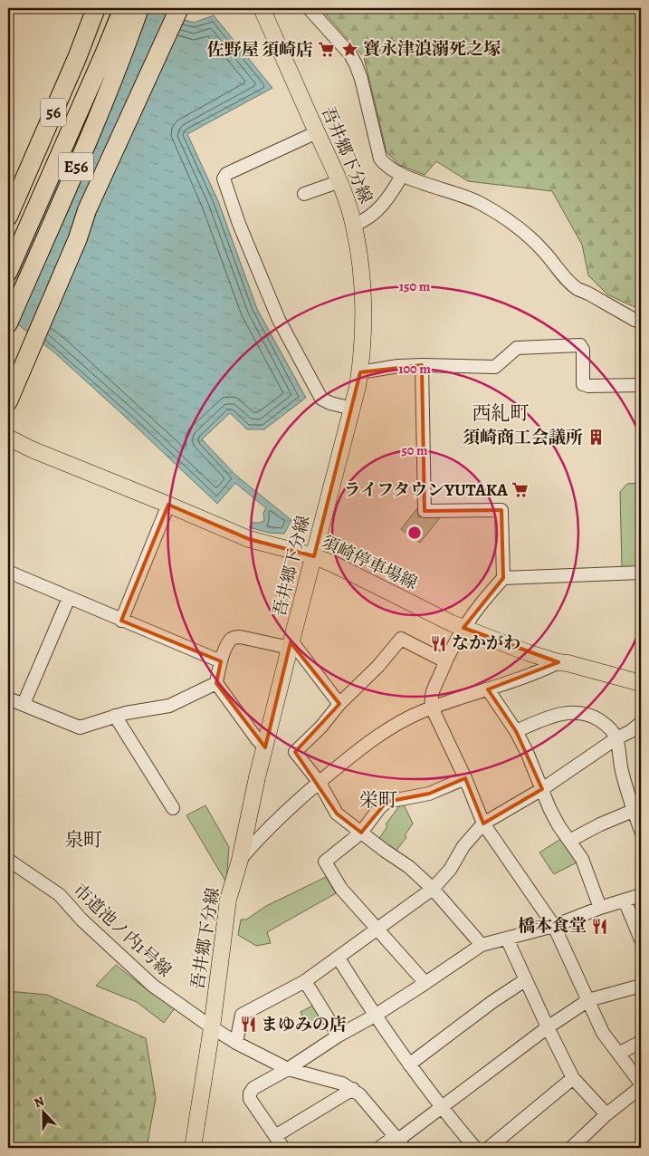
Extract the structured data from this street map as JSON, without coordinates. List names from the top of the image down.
{
  "streets": {
    "highway": ["56", "E56"],
    "main road": ["吾井郷下分線", "須崎停車場線"],
    "street": ["市道池ノ内1号線"]
  },
  "crossings": [
    ["吾井郷下分線", "須崎停車場線"],
    ["吾井郷下分線", "市道池ノ内1号線"]
  ],
  "districts": ["西糺町", "栄町", "泉町"],
  "places": {
    "place": ["寶永津浪溺死之塚"],
    "supermarket": ["佐野屋 須崎店", "ライフタウンYUTAKA"],
    "building": ["須崎商工会議所"],
    "restaurant": ["なかがわ", "橋本食堂", "まゆみの店"]
  },
  "north": "top",
  "rings": ["150 m", "100 m", "50 m"]
}
